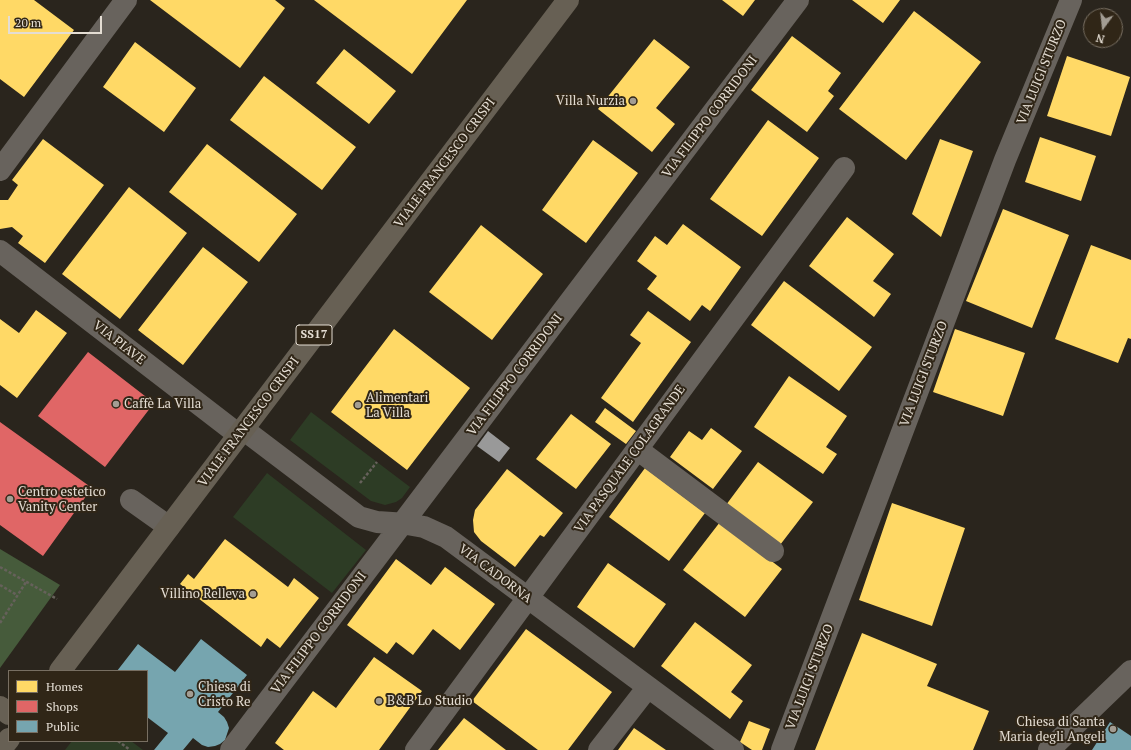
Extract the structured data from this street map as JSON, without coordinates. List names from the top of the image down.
{
  "streets": {
    "main road": ["VIALE FRANCESCO CRISPI", "SS17"],
    "street": [
      "VIA LUIGI STURZO",
      "VIA FILIPPO CORRIDONI",
      "VIA PIAVE",
      "VIA PASQUALE COLAGRANDE",
      "VIA CADORNA"
    ]
  },
  "crossings": [
    ["VIA FILIPPO CORRIDONI", "VIA CADORNA"],
    ["VIALE FRANCESCO CRISPI", "VIA PIAVE"],
    ["VIALE FRANCESCO CRISPI", "VIA CADORNA"],
    ["VIA PIAVE", "VIA CADORNA"],
    ["VIA PASQUALE COLAGRANDE", "VIA CADORNA"]
  ],
  "places": [
    "Villa Nurzia",
    "Caffè La Villa",
    "Alimentari La Villa",
    "Centro estetico Vanity Center",
    "Villino Relleva",
    "Chiesa di Cristo Re",
    "B&B Lo Studio",
    "Chiesa di Santa Maria degli Angeli"
  ],
  "legend": ["Homes", "Shops", "Public"],
  "scale_bar": "20 m",
  "north": "bottom"
}
